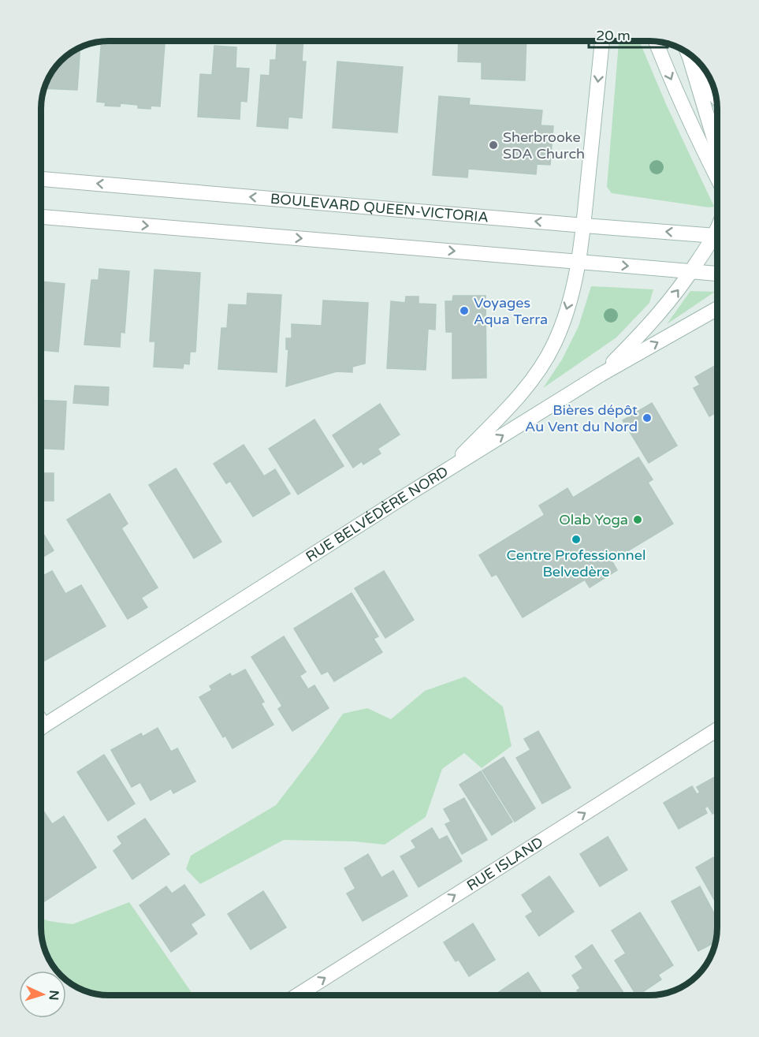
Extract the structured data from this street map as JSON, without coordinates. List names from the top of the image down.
{
  "streets": {
    "main road": ["BOULEVARD QUEEN-VICTORIA", "RUE BELVÉDÈRE NORD", "RUE ISLAND"]
  },
  "one_way": ["RUE ISLAND"],
  "places": [
    "Sherbrooke SDA Church",
    "Voyages Aqua Terra",
    "Bières dépôt Au Vent du Nord",
    "Olab Yoga",
    "Centre Professionnel Belvedère"
  ],
  "scale_bar": "20 m",
  "north": "right"
}
